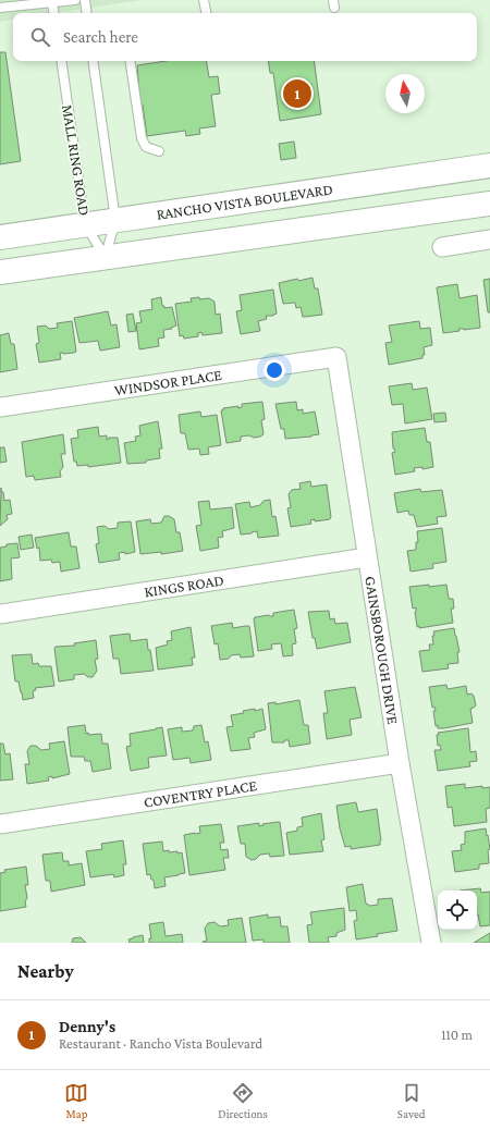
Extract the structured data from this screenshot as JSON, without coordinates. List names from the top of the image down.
{
  "streets": {
    "main road": ["RANCHO VISTA BOULEVARD"],
    "street": [
      "WINDSOR PLACE",
      "KINGS ROAD",
      "GAINSBOROUGH DRIVE",
      "COVENTRY PLACE"
    ],
    "lane": ["MALL RING ROAD"]
  },
  "crossings": [
    ["MALL RING ROAD", "RANCHO VISTA BOULEVARD"],
    ["WINDSOR PLACE", "GAINSBOROUGH DRIVE"],
    ["KINGS ROAD", "GAINSBOROUGH DRIVE"],
    ["GAINSBOROUGH DRIVE", "COVENTRY PLACE"]
  ],
  "north": "top",
  "page": {
    "search": "Search here",
    "pins": "1",
    "heading": "Nearby",
    "list": [
      {
        "mark": "1",
        "name": "Denny's",
        "note": "Restaurant · Rancho Vista Boulevard",
        "value": "110 m"
      }
    ],
    "nav": ["Map", "Directions", "Saved"]
  }
}
